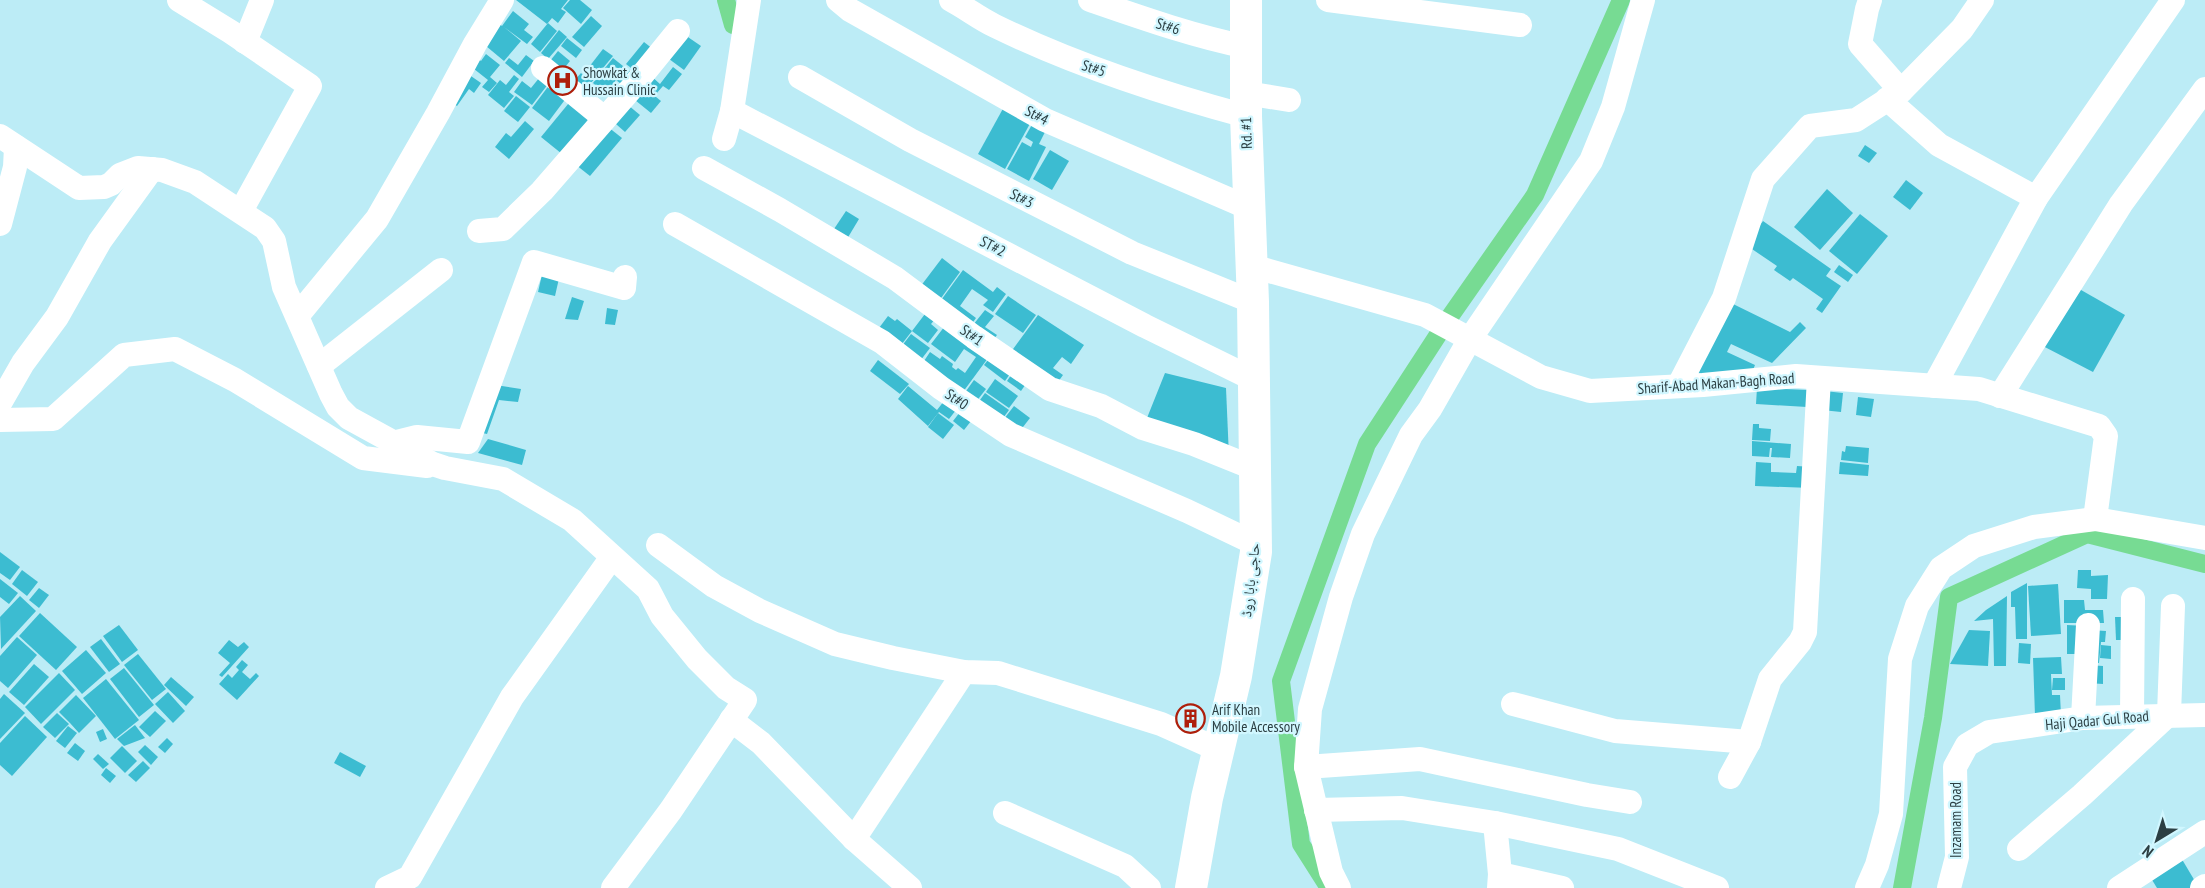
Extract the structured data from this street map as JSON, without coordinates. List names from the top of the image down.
{
  "streets": {
    "main road": ["Rd. #1", "حاجی بابا روڈ"],
    "street": [
      "St#6",
      "St#5",
      "St#4",
      "St#3",
      "ST#2",
      "St#1",
      "Sharif-Abad Makan-Bagh Road",
      "St#0",
      "Haji Qadar Gul Road",
      "Inzamam Road"
    ]
  },
  "crossings": [
    ["St#6", "Rd. #1"],
    ["St#5", "Rd. #1"],
    ["St#4", "Rd. #1"],
    ["Rd. #1", "Sharif-Abad Makan-Bagh Road"],
    ["Rd. #1", "حاجی بابا روڈ"],
    ["St#3", "حاجی بابا روڈ"],
    ["ST#2", "حاجی بابا روڈ"],
    ["St#1", "حاجی بابا روڈ"],
    ["Sharif-Abad Makan-Bagh Road", "حاجی بابا روڈ"],
    ["St#0", "حاجی بابا روڈ"],
    ["Haji Qadar Gul Road", "Inzamam Road"]
  ],
  "places": {
    "hospital": ["Showkat & Hussain Clinic"],
    "building": ["Arif Khan Mobile Accessory"]
  },
  "north": "bottom left"
}
